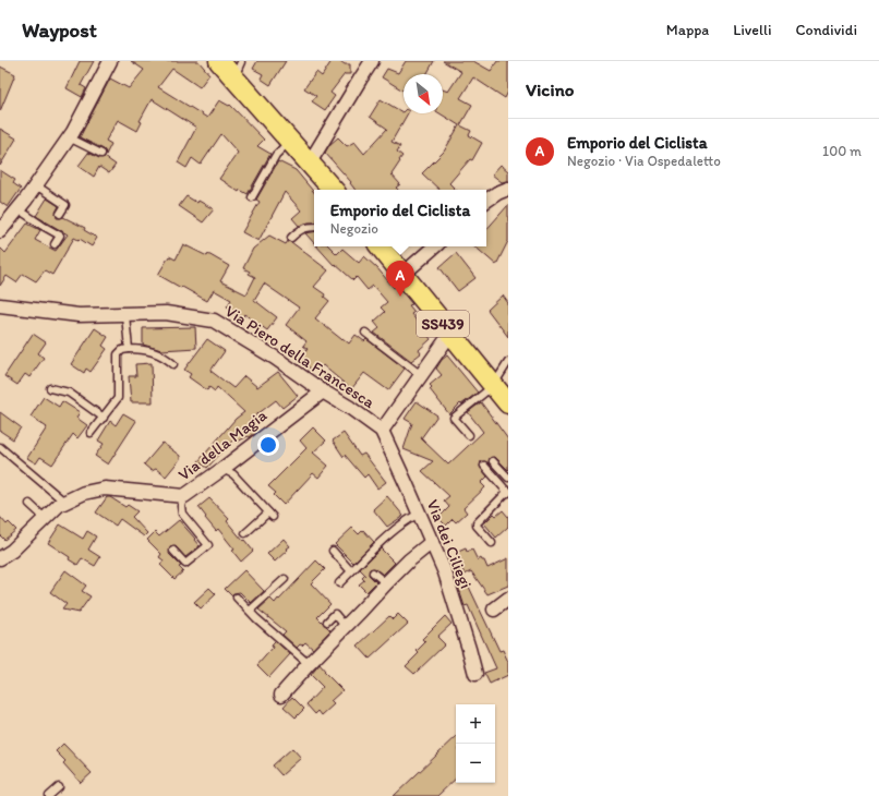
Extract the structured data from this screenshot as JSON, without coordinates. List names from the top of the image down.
{
  "streets": {
    "main road": ["SS439"],
    "street": ["Via Piero della Francesca", "Via della Magia", "Via dei Ciliegi"]
  },
  "crossings": [
    ["SS439", "Via Piero della Francesca"],
    ["Via Piero della Francesca", "Via della Magia"],
    ["Via Piero della Francesca", "Via dei Ciliegi"]
  ],
  "north": "bottom right",
  "page": {
    "header": "Waypost",
    "nav": ["Mappa", "Livelli", "Condividi"],
    "heading": "Vicino",
    "list": [
      {
        "mark": "A",
        "name": "Emporio del Ciclista",
        "note": "Negozio · Via Ospedaletto",
        "value": "100 m"
      }
    ],
    "popup": ["Emporio del Ciclista", "Negozio"],
    "pins": "A",
    "map_buttons": ["+", "−"]
  }
}
